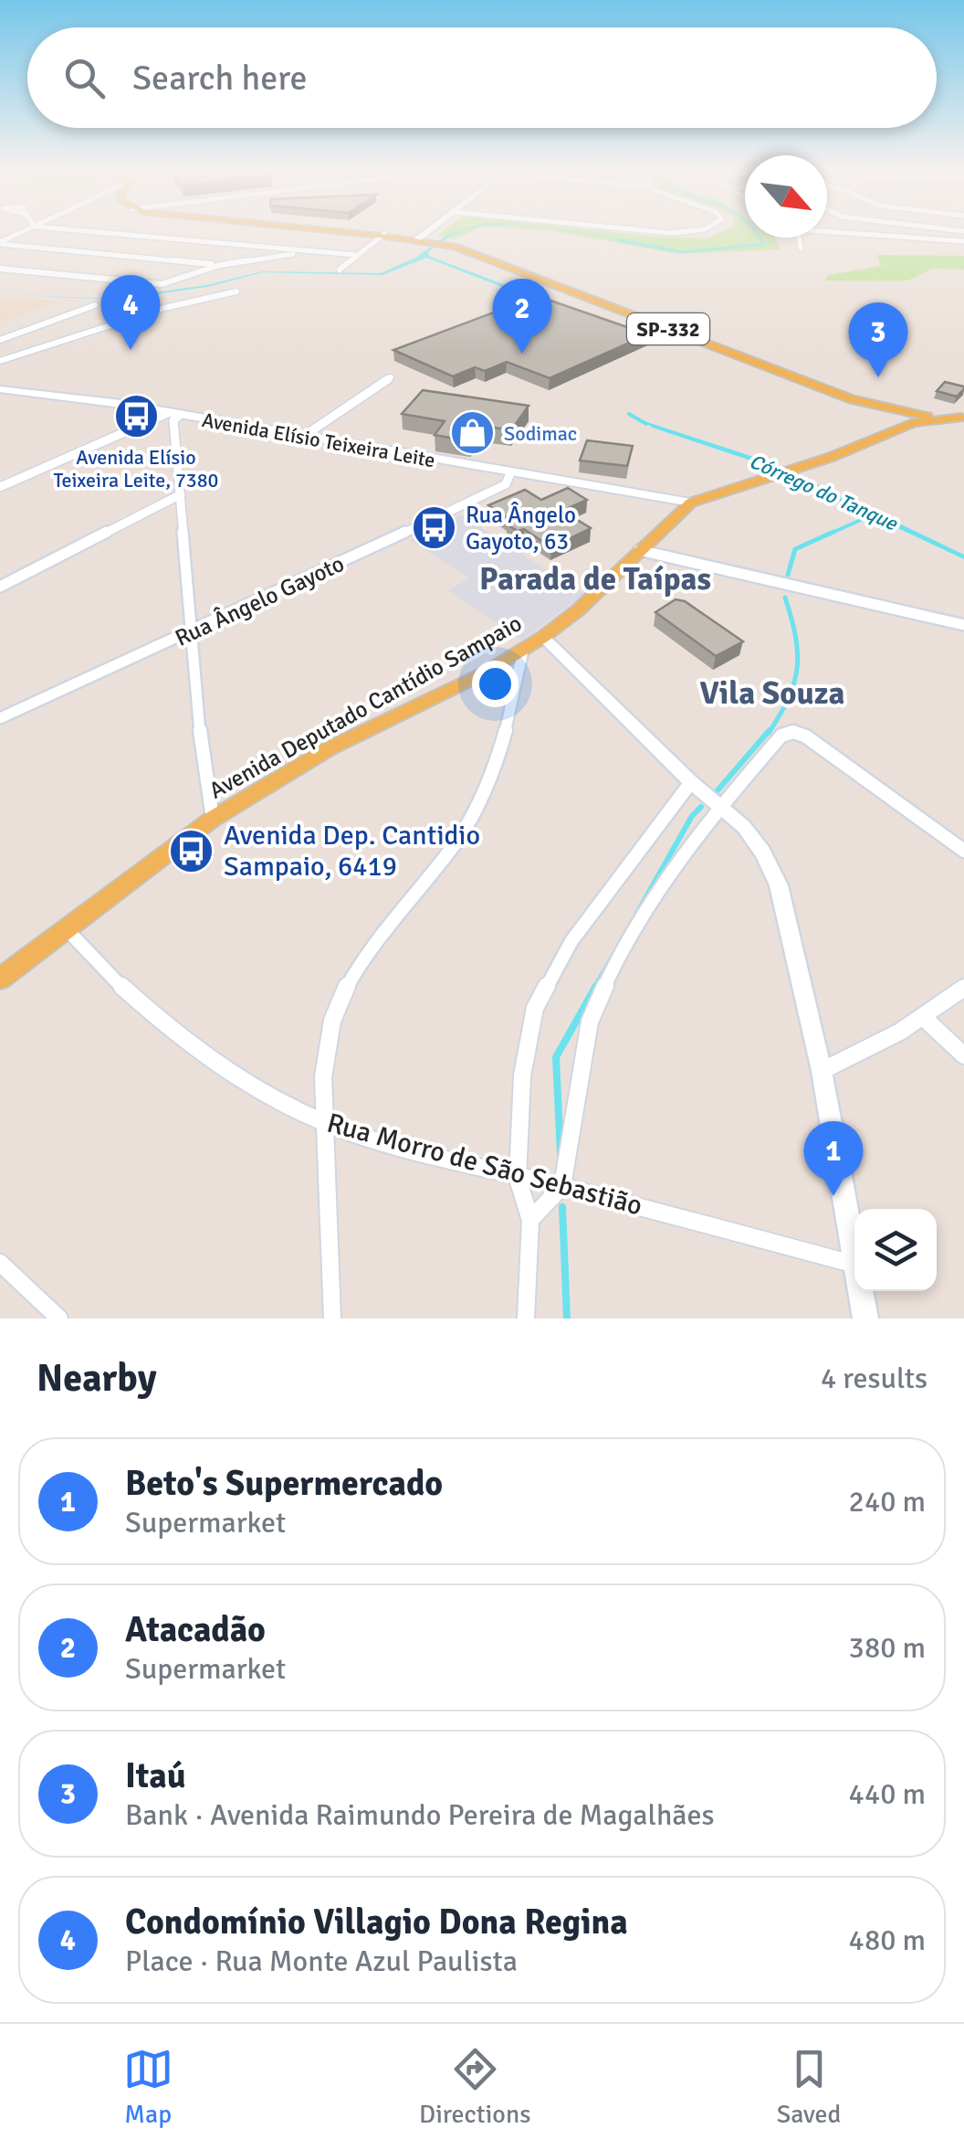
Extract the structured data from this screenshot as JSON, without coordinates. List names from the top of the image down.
{
  "streets": {
    "main road": ["SP-332", "Avenida Elísio Teixeira Leite", "Avenida Deputado Cantídio Sampaio"],
    "street": ["Rua Ângelo Gayoto", "Rua Morro de São Sebastião"]
  },
  "crossings": [
    ["SP-332", "Avenida Deputado Cantídio Sampaio"],
    ["Avenida Elísio Teixeira Leite", "Rua Ângelo Gayoto"],
    ["Avenida Elísio Teixeira Leite", "Avenida Deputado Cantídio Sampaio"],
    ["Avenida Deputado Cantídio Sampaio", "Rua Morro de São Sebastião"]
  ],
  "districts": ["Parada de Taípas", "Vila Souza"],
  "water": ["Córrego do Tanque"],
  "places": {
    "bus stop": ["Avenida Elísio Teixeira Leite, 7380", "Rua Ângelo Gayoto, 63", "Avenida Dep. Cantidio Sampaio, 6419"],
    "shop": ["Sodimac"]
  },
  "north": "bottom right",
  "page": {
    "search": "Search here",
    "pins": [
      "4",
      "2",
      "3",
      "1"
    ],
    "heading": ["Nearby", "4 results"],
    "list": [
      {
        "mark": "1",
        "name": "Beto's Supermercado",
        "note": "Supermarket",
        "value": "240 m"
      },
      {
        "mark": "2",
        "name": "Atacadão",
        "note": "Supermarket",
        "value": "380 m"
      },
      {
        "mark": "3",
        "name": "Itaú",
        "note": "Bank · Avenida Raimundo Pereira de Magalhães",
        "value": "440 m"
      },
      {
        "mark": "4",
        "name": "Condomínio Villagio Dona Regina",
        "note": "Place · Rua Monte Azul Paulista",
        "value": "480 m"
      }
    ],
    "nav": ["Map", "Directions", "Saved"]
  }
}
